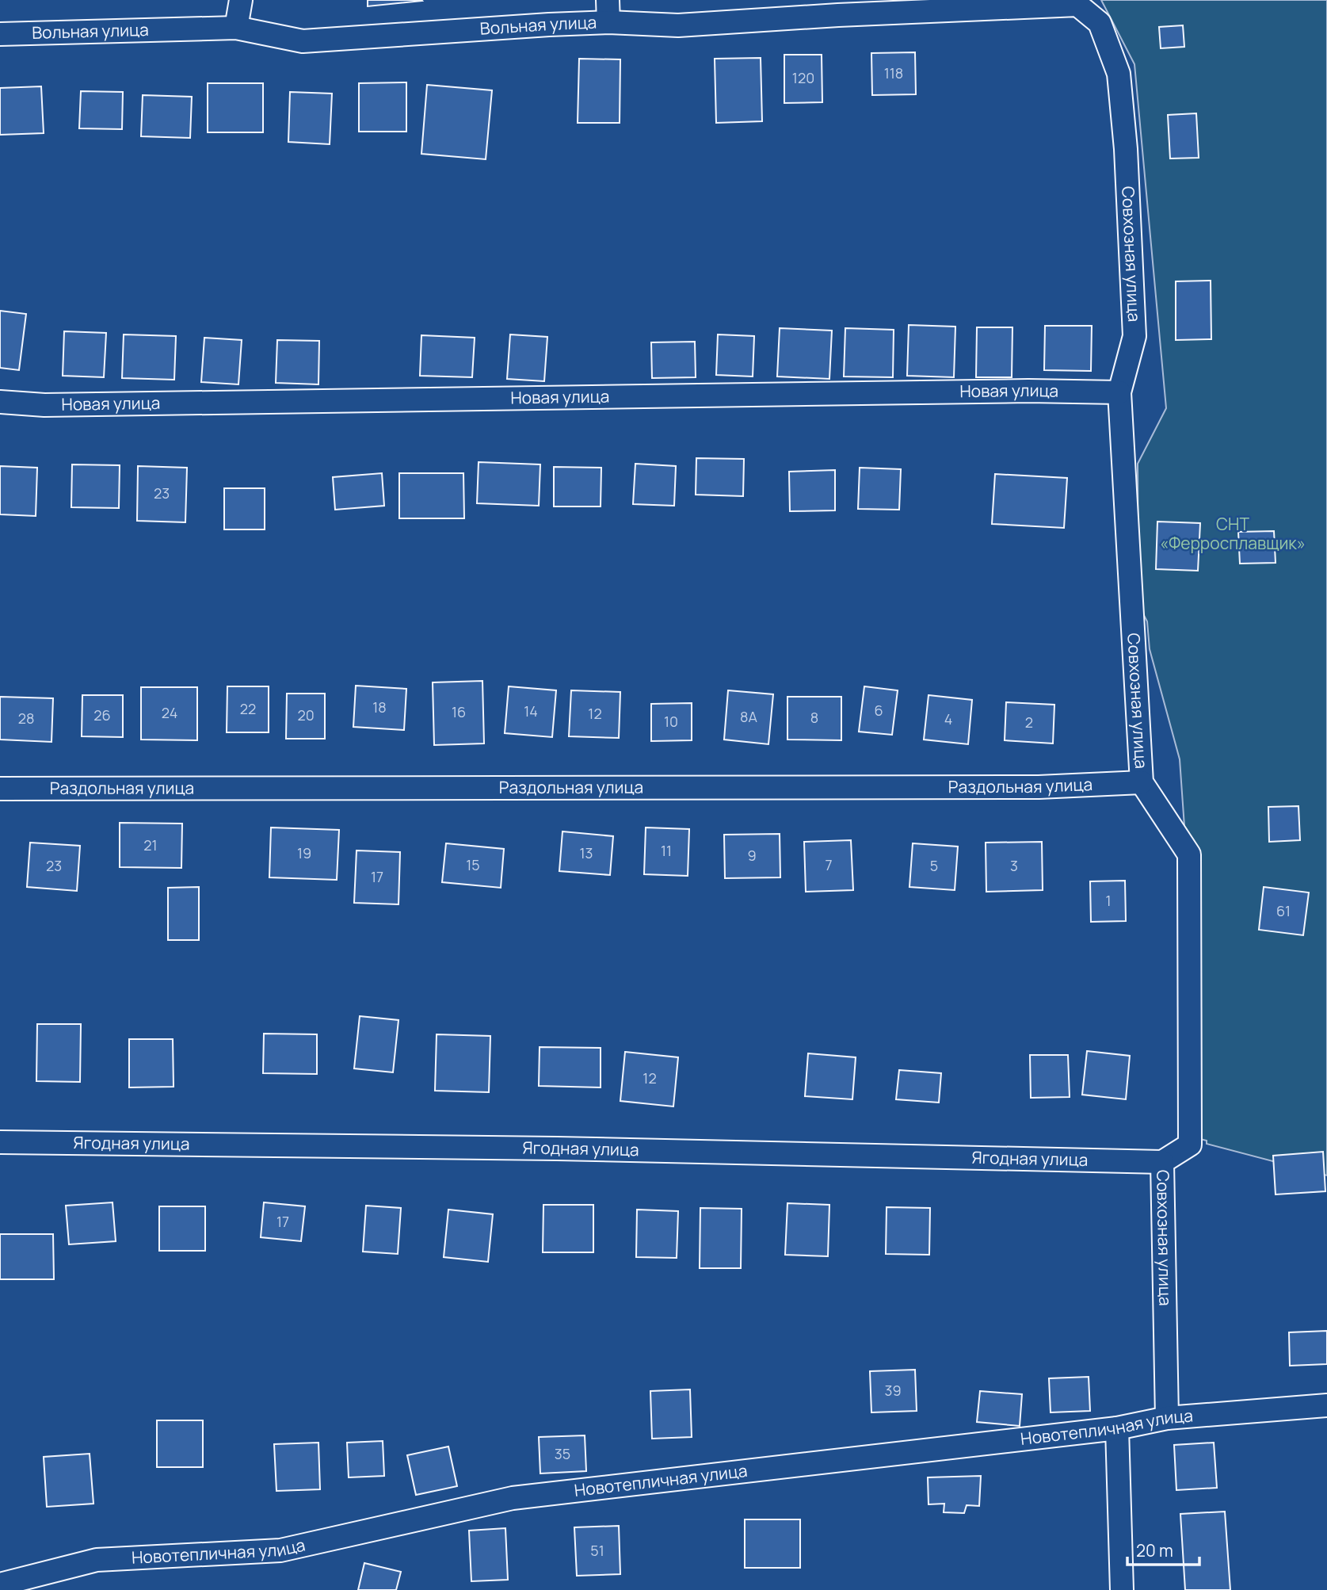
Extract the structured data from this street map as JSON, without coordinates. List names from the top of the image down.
{
  "streets": {
    "street": [
      "Вольная улица",
      "Совхозная улица",
      "Новая улица",
      "Раздольная улица",
      "Ягодная улица",
      "Новотепличная улица"
    ]
  },
  "crossings": [
    ["Вольная улица", "Совхозная улица"],
    ["Совхозная улица", "Новая улица"],
    ["Совхозная улица", "Раздольная улица"],
    ["Совхозная улица", "Ягодная улица"],
    ["Совхозная улица", "Новотепличная улица"]
  ],
  "parks": ["СНТ «Ферросплавщик»"],
  "house_numbers": [
    "118",
    "120",
    "23",
    "18",
    "22",
    "6",
    "14",
    "16",
    "24",
    "12",
    "26",
    "20",
    "8А",
    "8",
    "28",
    "4",
    "10",
    "2",
    "21",
    "11",
    "19",
    "13",
    "9",
    "15",
    "7",
    "23",
    "5",
    "3",
    "17",
    "1",
    "61",
    "12",
    "17",
    "39",
    "35",
    "51"
  ],
  "scale_bar": "20 m"
}
